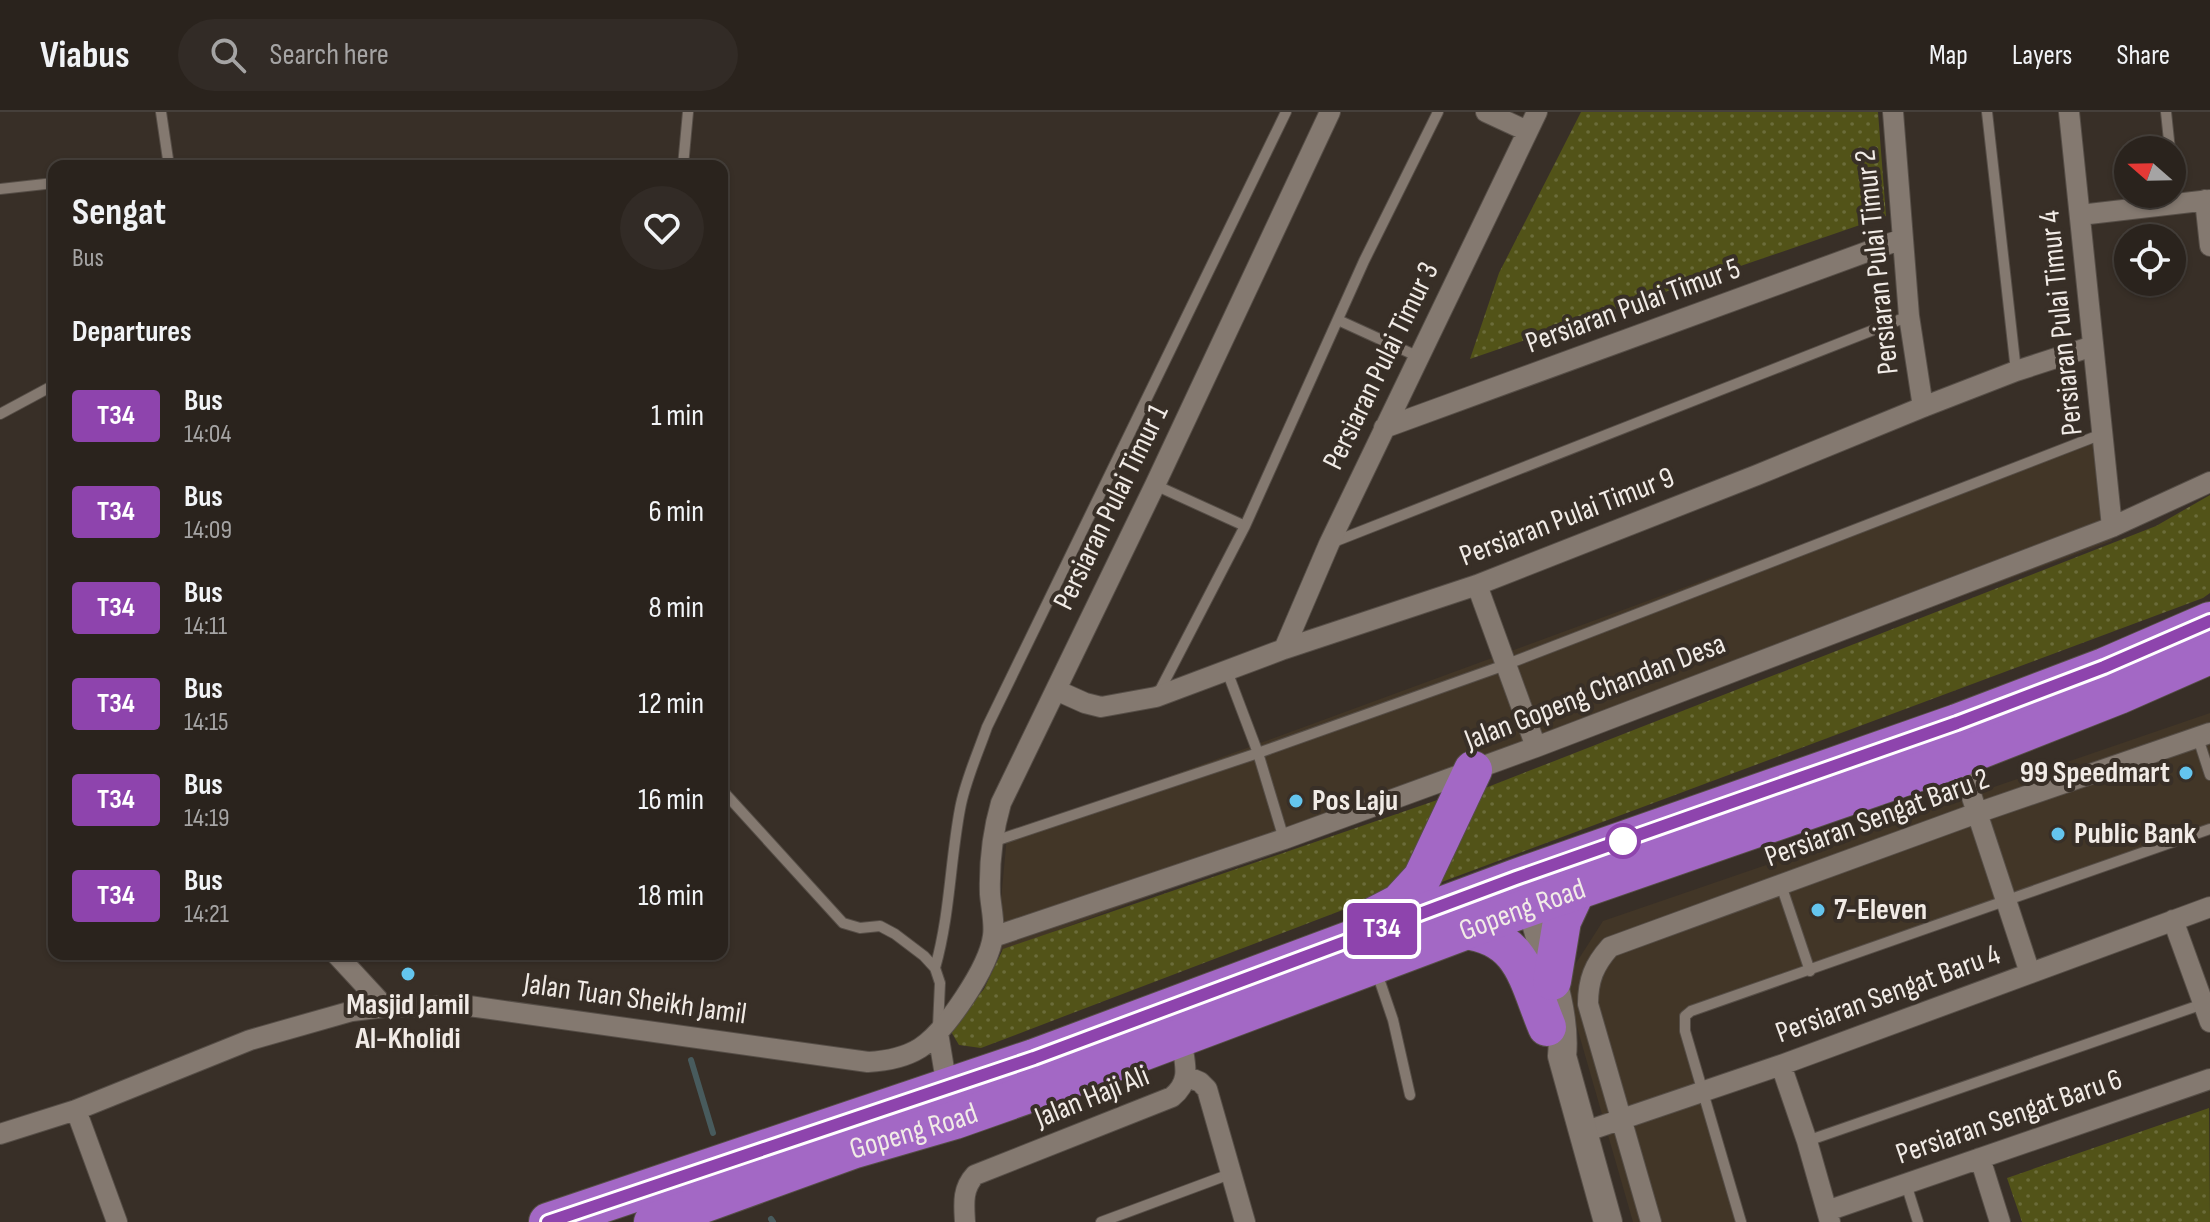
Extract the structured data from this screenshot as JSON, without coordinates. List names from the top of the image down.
{
  "streets": {
    "highway": ["Gopeng Road"],
    "street": [
      "Persiaran Pulai Timur 2",
      "Persiaran Pulai Timur 5",
      "Persiaran Pulai Timur 4",
      "Persiaran Pulai Timur 3",
      "Persiaran Pulai Timur 1",
      "Persiaran Pulai Timur 9",
      "Jalan Gopeng Chandan Desa",
      "Persiaran Sengat Baru 2",
      "Persiaran Sengat Baru 4",
      "Jalan Tuan Sheikh Jamil",
      "Jalan Haji Ali",
      "Persiaran Sengat Baru 6"
    ]
  },
  "crossings": [
    ["Persiaran Pulai Timur 2", "Persiaran Pulai Timur 5"],
    ["Persiaran Pulai Timur 2", "Persiaran Pulai Timur 9"],
    ["Persiaran Pulai Timur 5", "Persiaran Pulai Timur 3"],
    ["Persiaran Pulai Timur 4", "Persiaran Pulai Timur 9"],
    ["Persiaran Pulai Timur 4", "Jalan Gopeng Chandan Desa"],
    ["Persiaran Pulai Timur 3", "Persiaran Pulai Timur 9"],
    ["Persiaran Pulai Timur 1", "Persiaran Pulai Timur 9"],
    ["Persiaran Pulai Timur 1", "Jalan Gopeng Chandan Desa"],
    ["Persiaran Pulai Timur 1", "Jalan Tuan Sheikh Jamil"],
    ["Jalan Gopeng Chandan Desa", "Jalan Tuan Sheikh Jamil"],
    ["Persiaran Sengat Baru 2", "Persiaran Sengat Baru 4"],
    ["Gopeng Road", "Jalan Haji Ali"]
  ],
  "places": [
    "99 Speedmart",
    "Pos Laju",
    "Public Bank",
    "7-Eleven",
    "Masjid Jamil Al-Kholidi"
  ],
  "lines": ["bus line T34"],
  "north": "left",
  "page": {
    "header": "Viabus",
    "search": "Search here",
    "nav": ["Map", "Layers", "Share"],
    "on_map": "T34",
    "heading": [
      ["Sengat", "Bus"],
      "Departures"
    ],
    "list": [
      {
        "mark": "T34",
        "name": "Bus",
        "note": "14:04",
        "value": "1 min"
      },
      {
        "mark": "T34",
        "name": "Bus",
        "note": "14:09",
        "value": "6 min"
      },
      {
        "mark": "T34",
        "name": "Bus",
        "note": "14:11",
        "value": "8 min"
      },
      {
        "mark": "T34",
        "name": "Bus",
        "note": "14:15",
        "value": "12 min"
      },
      {
        "mark": "T34",
        "name": "Bus",
        "note": "14:19",
        "value": "16 min"
      },
      {
        "mark": "T34",
        "name": "Bus",
        "note": "14:21",
        "value": "18 min"
      }
    ]
  }
}
